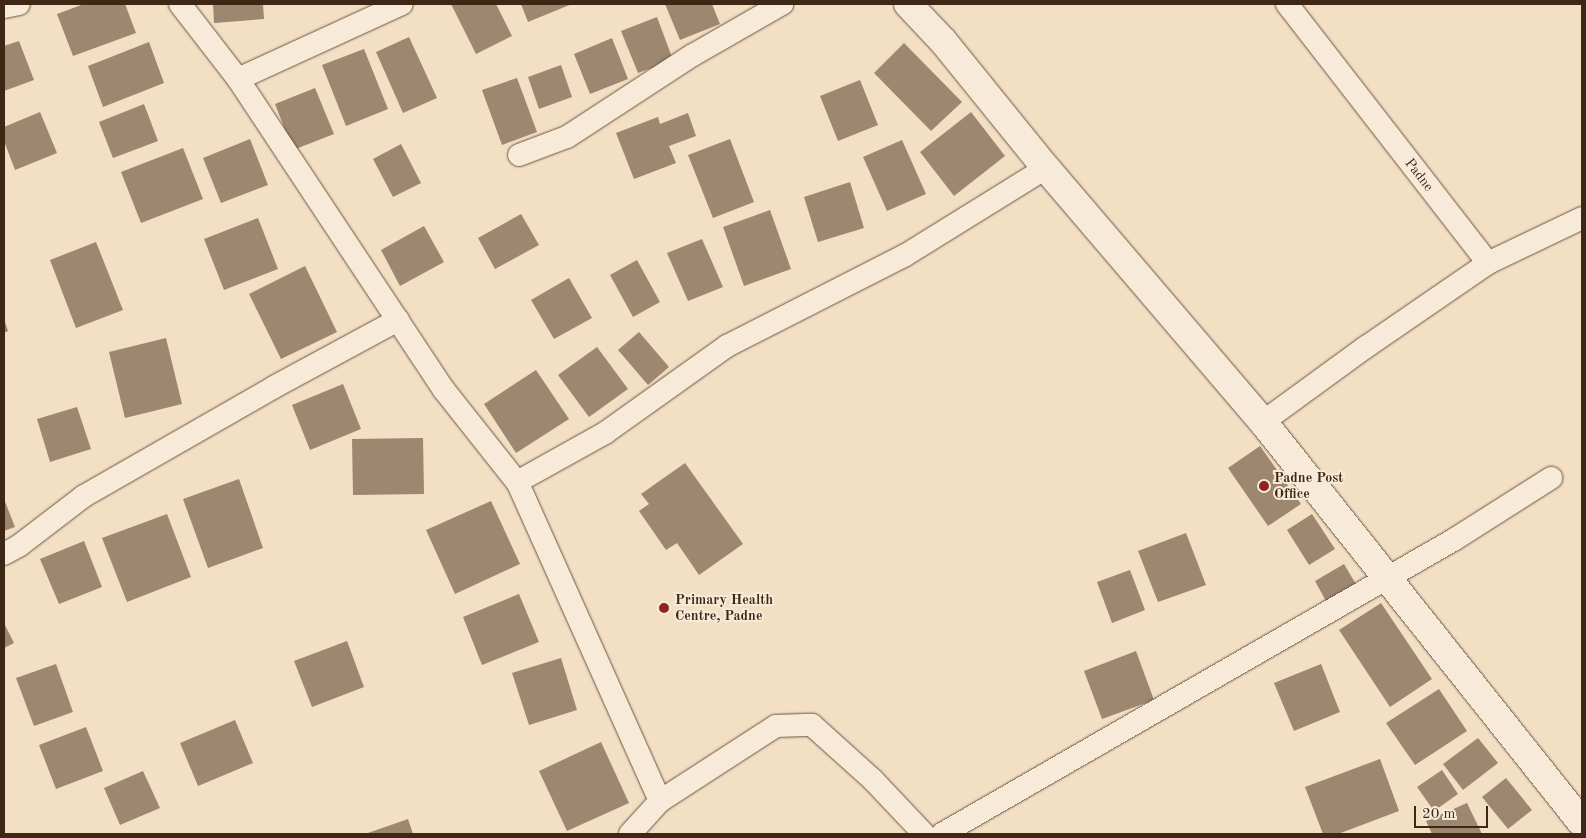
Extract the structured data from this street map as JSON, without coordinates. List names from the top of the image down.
{
  "streets": {
    "street": ["Padne"]
  },
  "places": ["Padne Post Office", "Primary Health Centre, Padne"],
  "scale_bar": "20 m"
}
